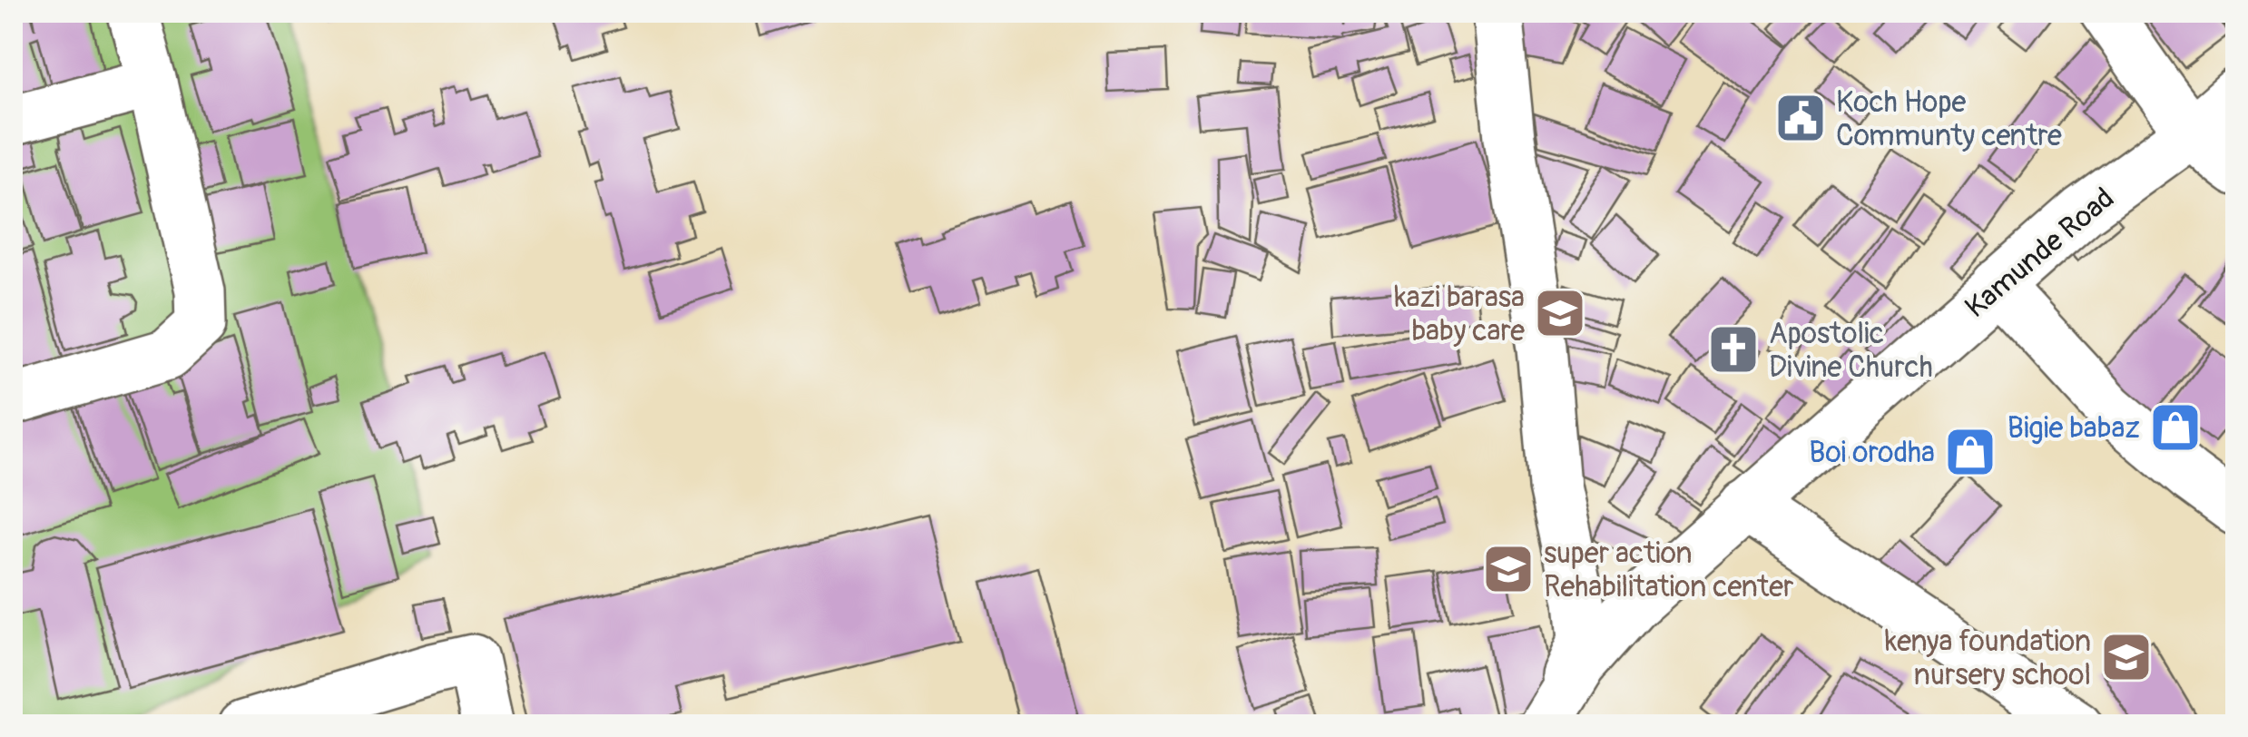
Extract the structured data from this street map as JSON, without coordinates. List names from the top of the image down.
{
  "streets": {
    "street": ["Kamunde Road"]
  },
  "places": {
    "public building": ["Koch Hope Communty centre"],
    "school or university": ["kazi barasa baby care", "super action Rehabilitation center", "kenya foundation nursery school"],
    "church": ["Apostolic Divine Church"],
    "shop": ["Bigie babaz", "Boi orodha"]
  }
}
